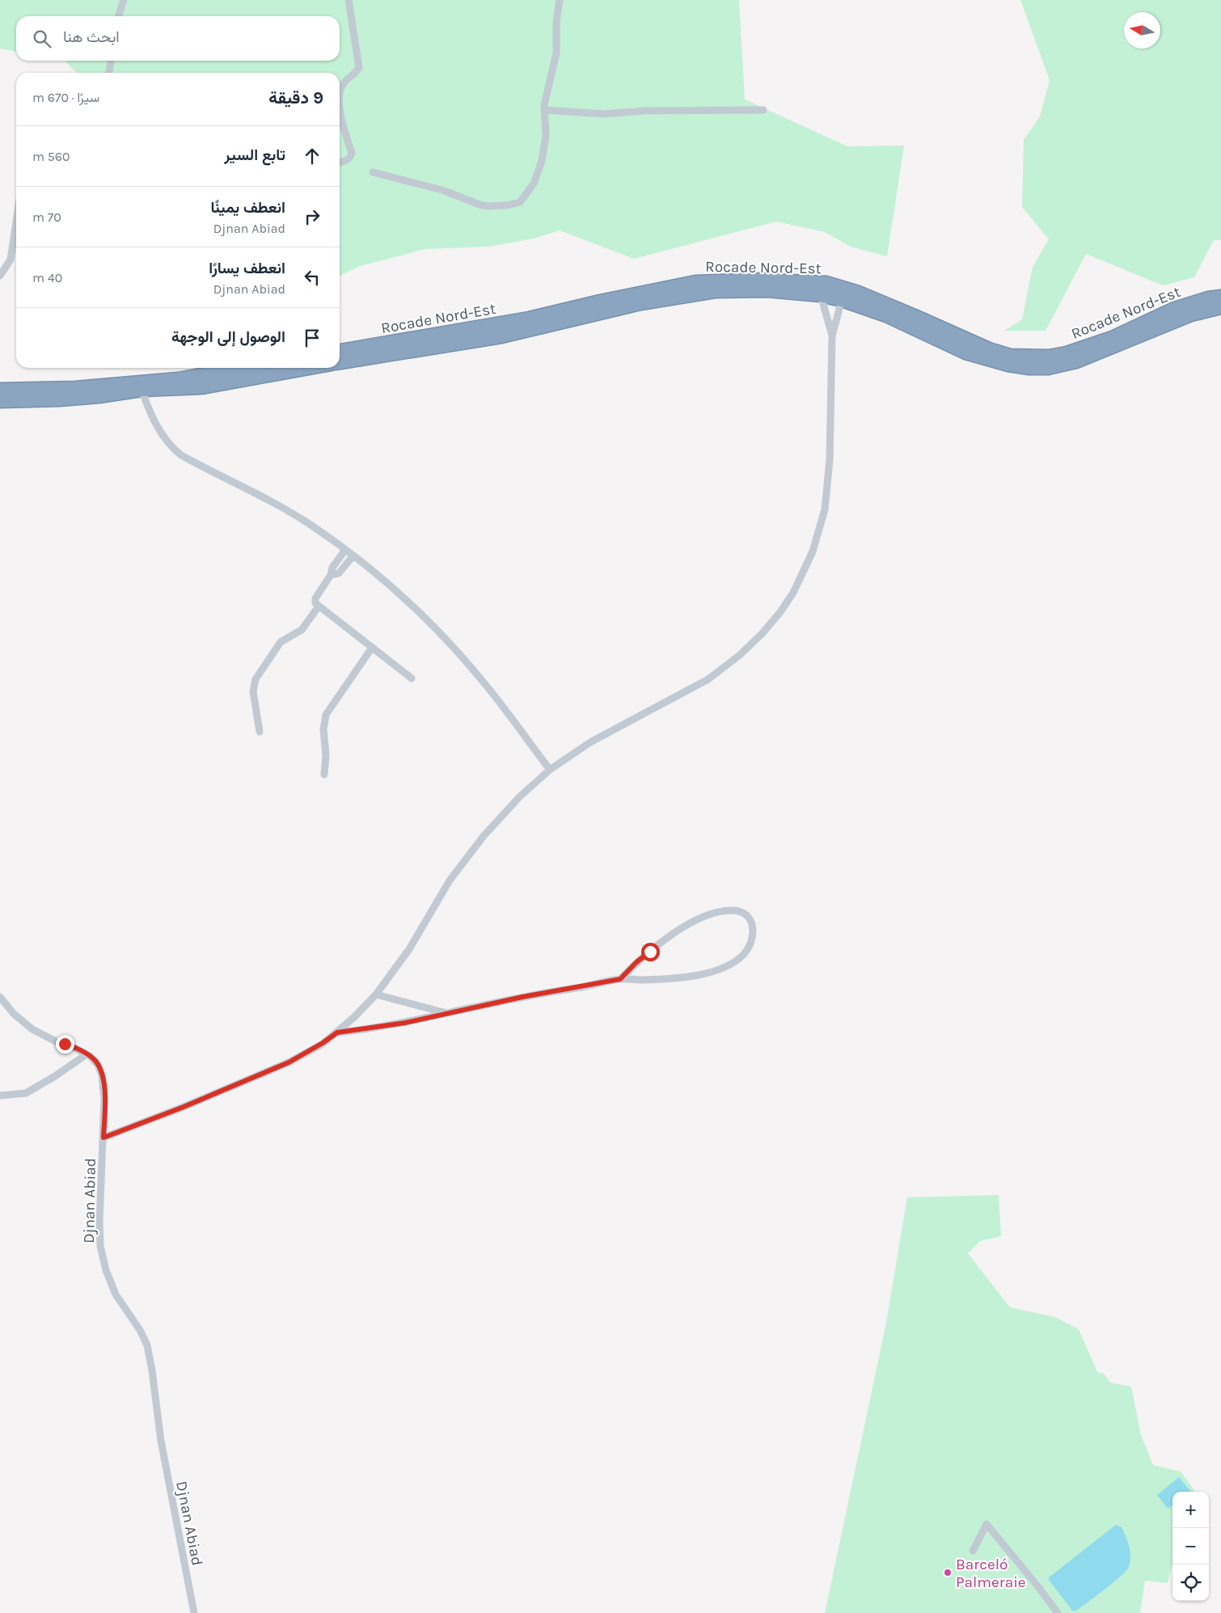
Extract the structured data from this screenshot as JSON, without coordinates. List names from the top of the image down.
{
  "streets": {
    "highway": ["Rocade Nord-Est"],
    "street": ["Djnan Abiad"]
  },
  "places": ["Barceló Palmeraie"],
  "north": "left",
  "page": {
    "search": "ابحث هنا",
    "heading": ["9 دقيقة", "سيرًا · 670 m"],
    "list": [
      ["تابع السير", "560 m"],
      ["انعطف يمينًا", "Djnan Abiad", "70 m"],
      ["انعطف يسارًا", "Djnan Abiad", "40 m"],
      "الوصول إلى الوجهة"
    ],
    "map_buttons": ["+", "−"]
  }
}
